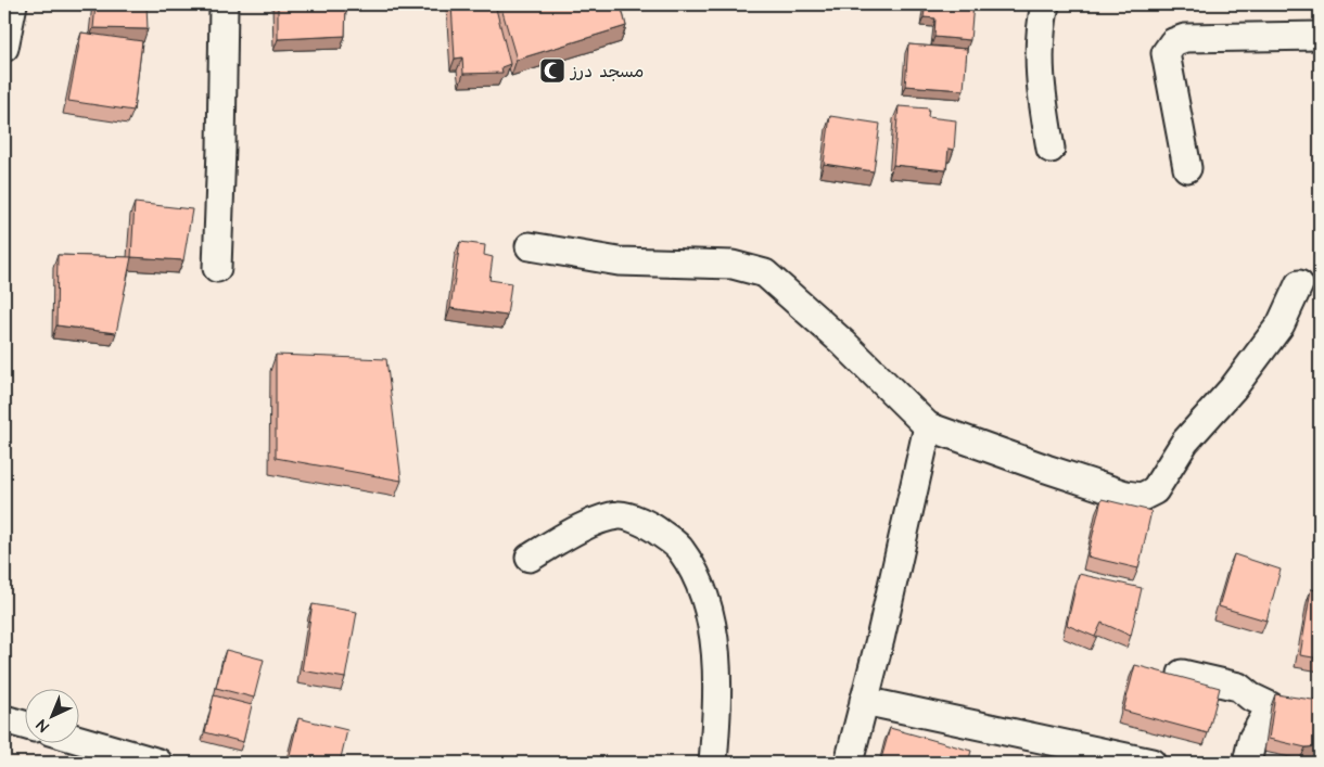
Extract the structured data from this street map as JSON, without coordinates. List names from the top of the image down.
{
  "places": {
    "mosque": ["مسجد درز"]
  },
  "north": "bottom left"
}
